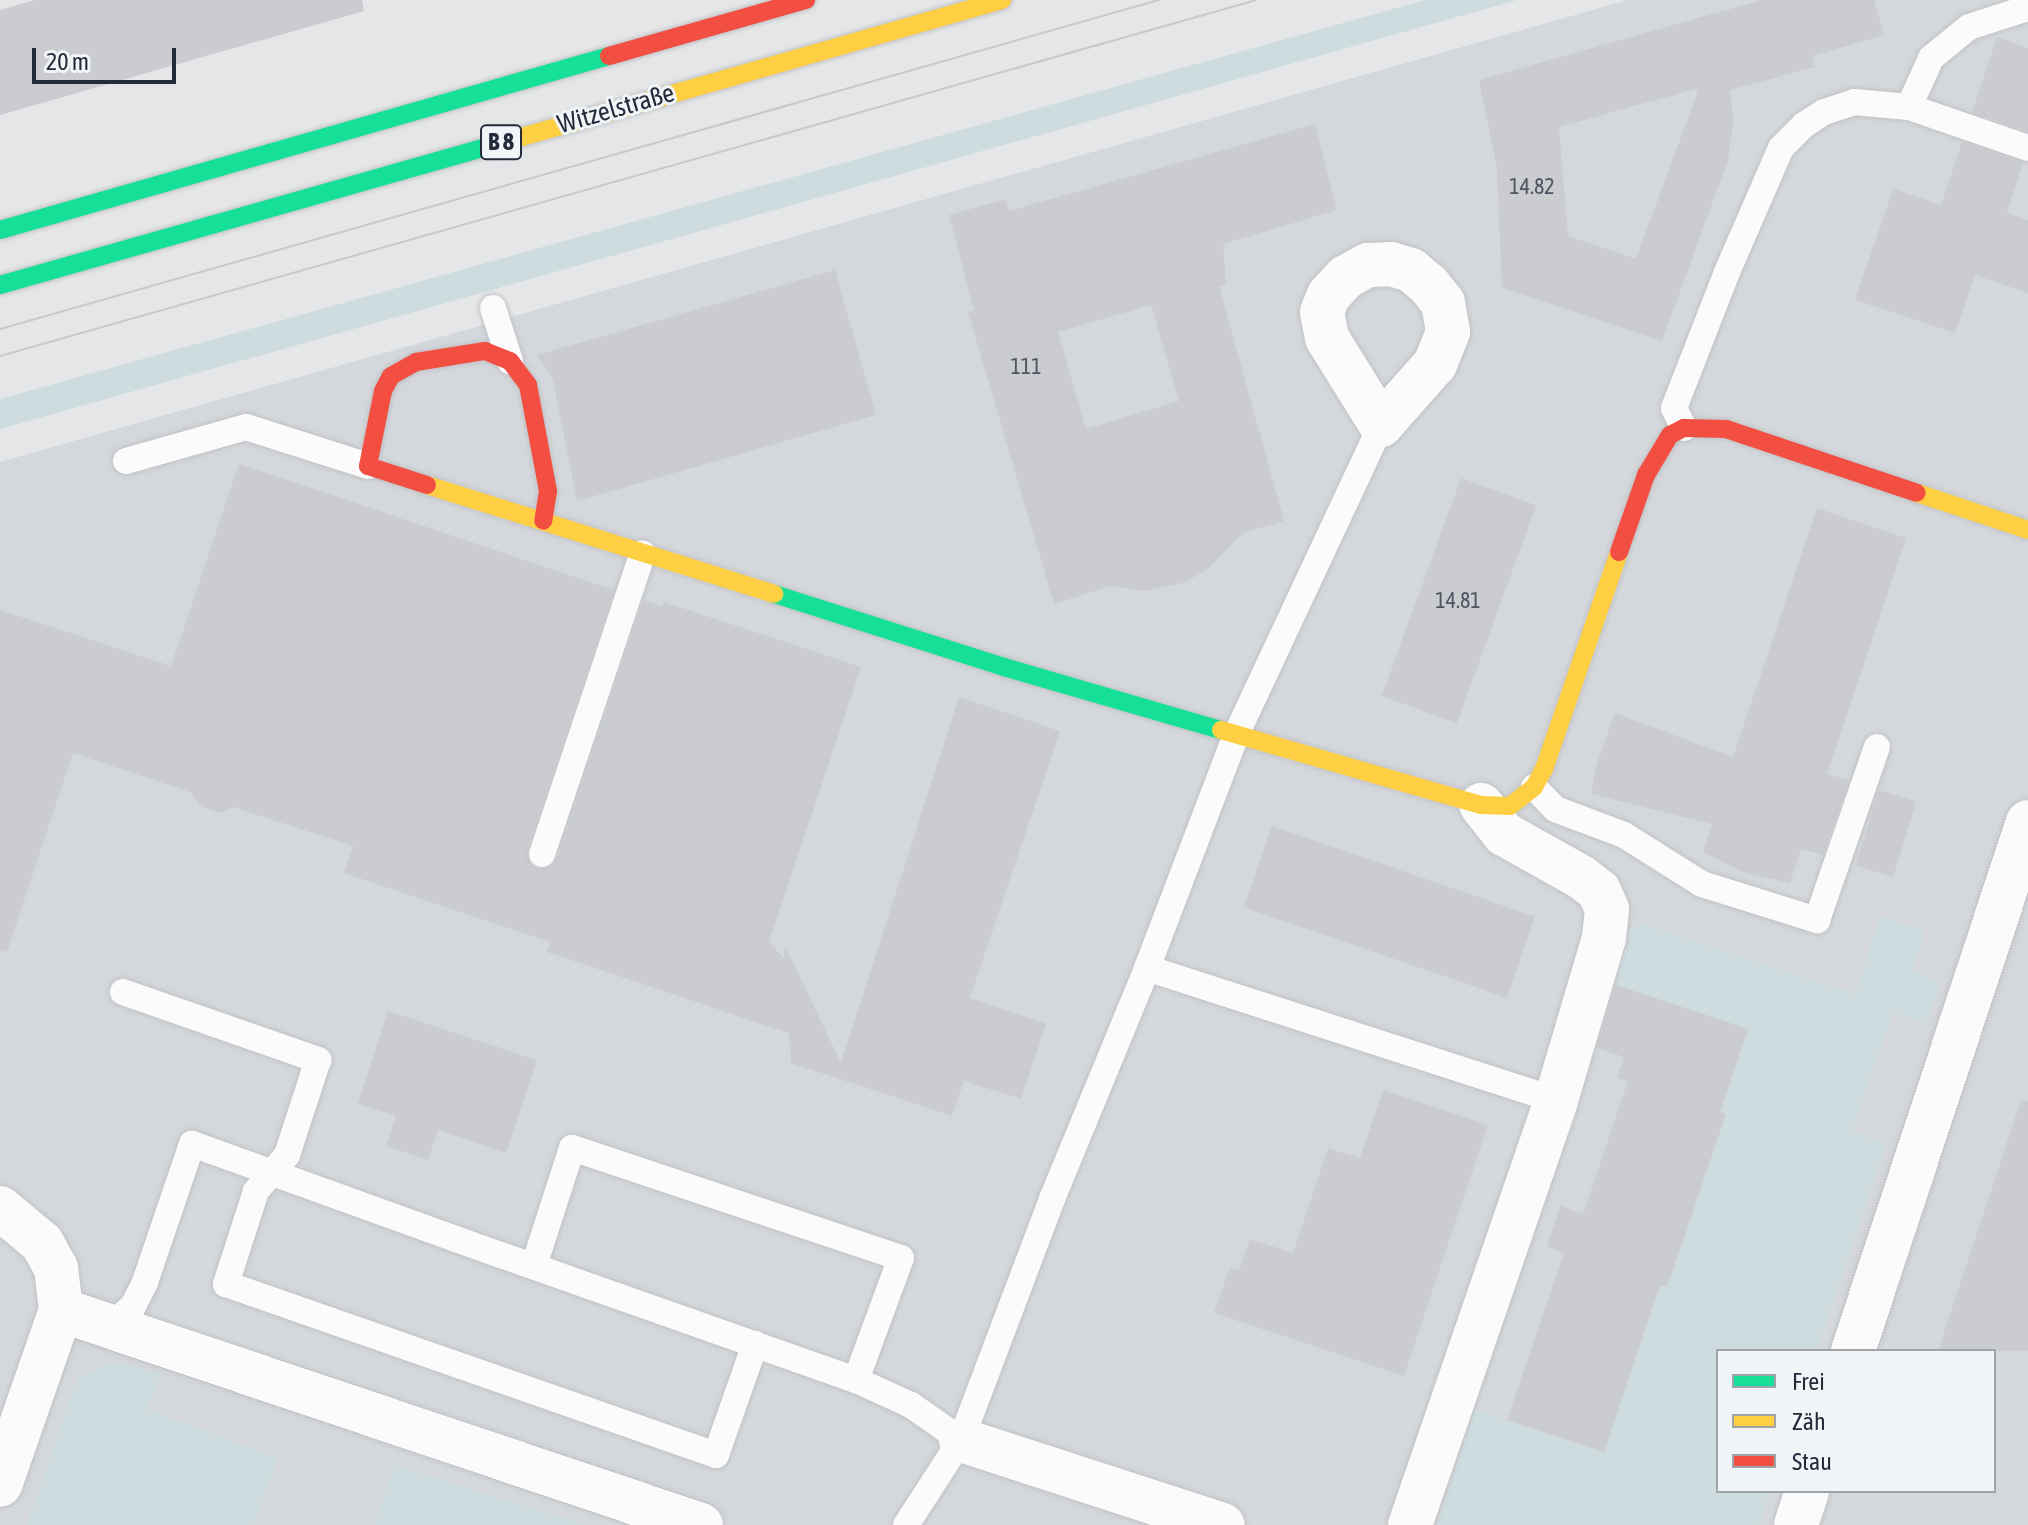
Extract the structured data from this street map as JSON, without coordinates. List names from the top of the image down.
{
  "streets": {
    "street": ["Witzelstraße", "B 8"]
  },
  "house_numbers": ["14.82", "111", "14.81"],
  "legend": ["Frei", "Zäh", "Stau"],
  "scale_bar": "20 m"
}
